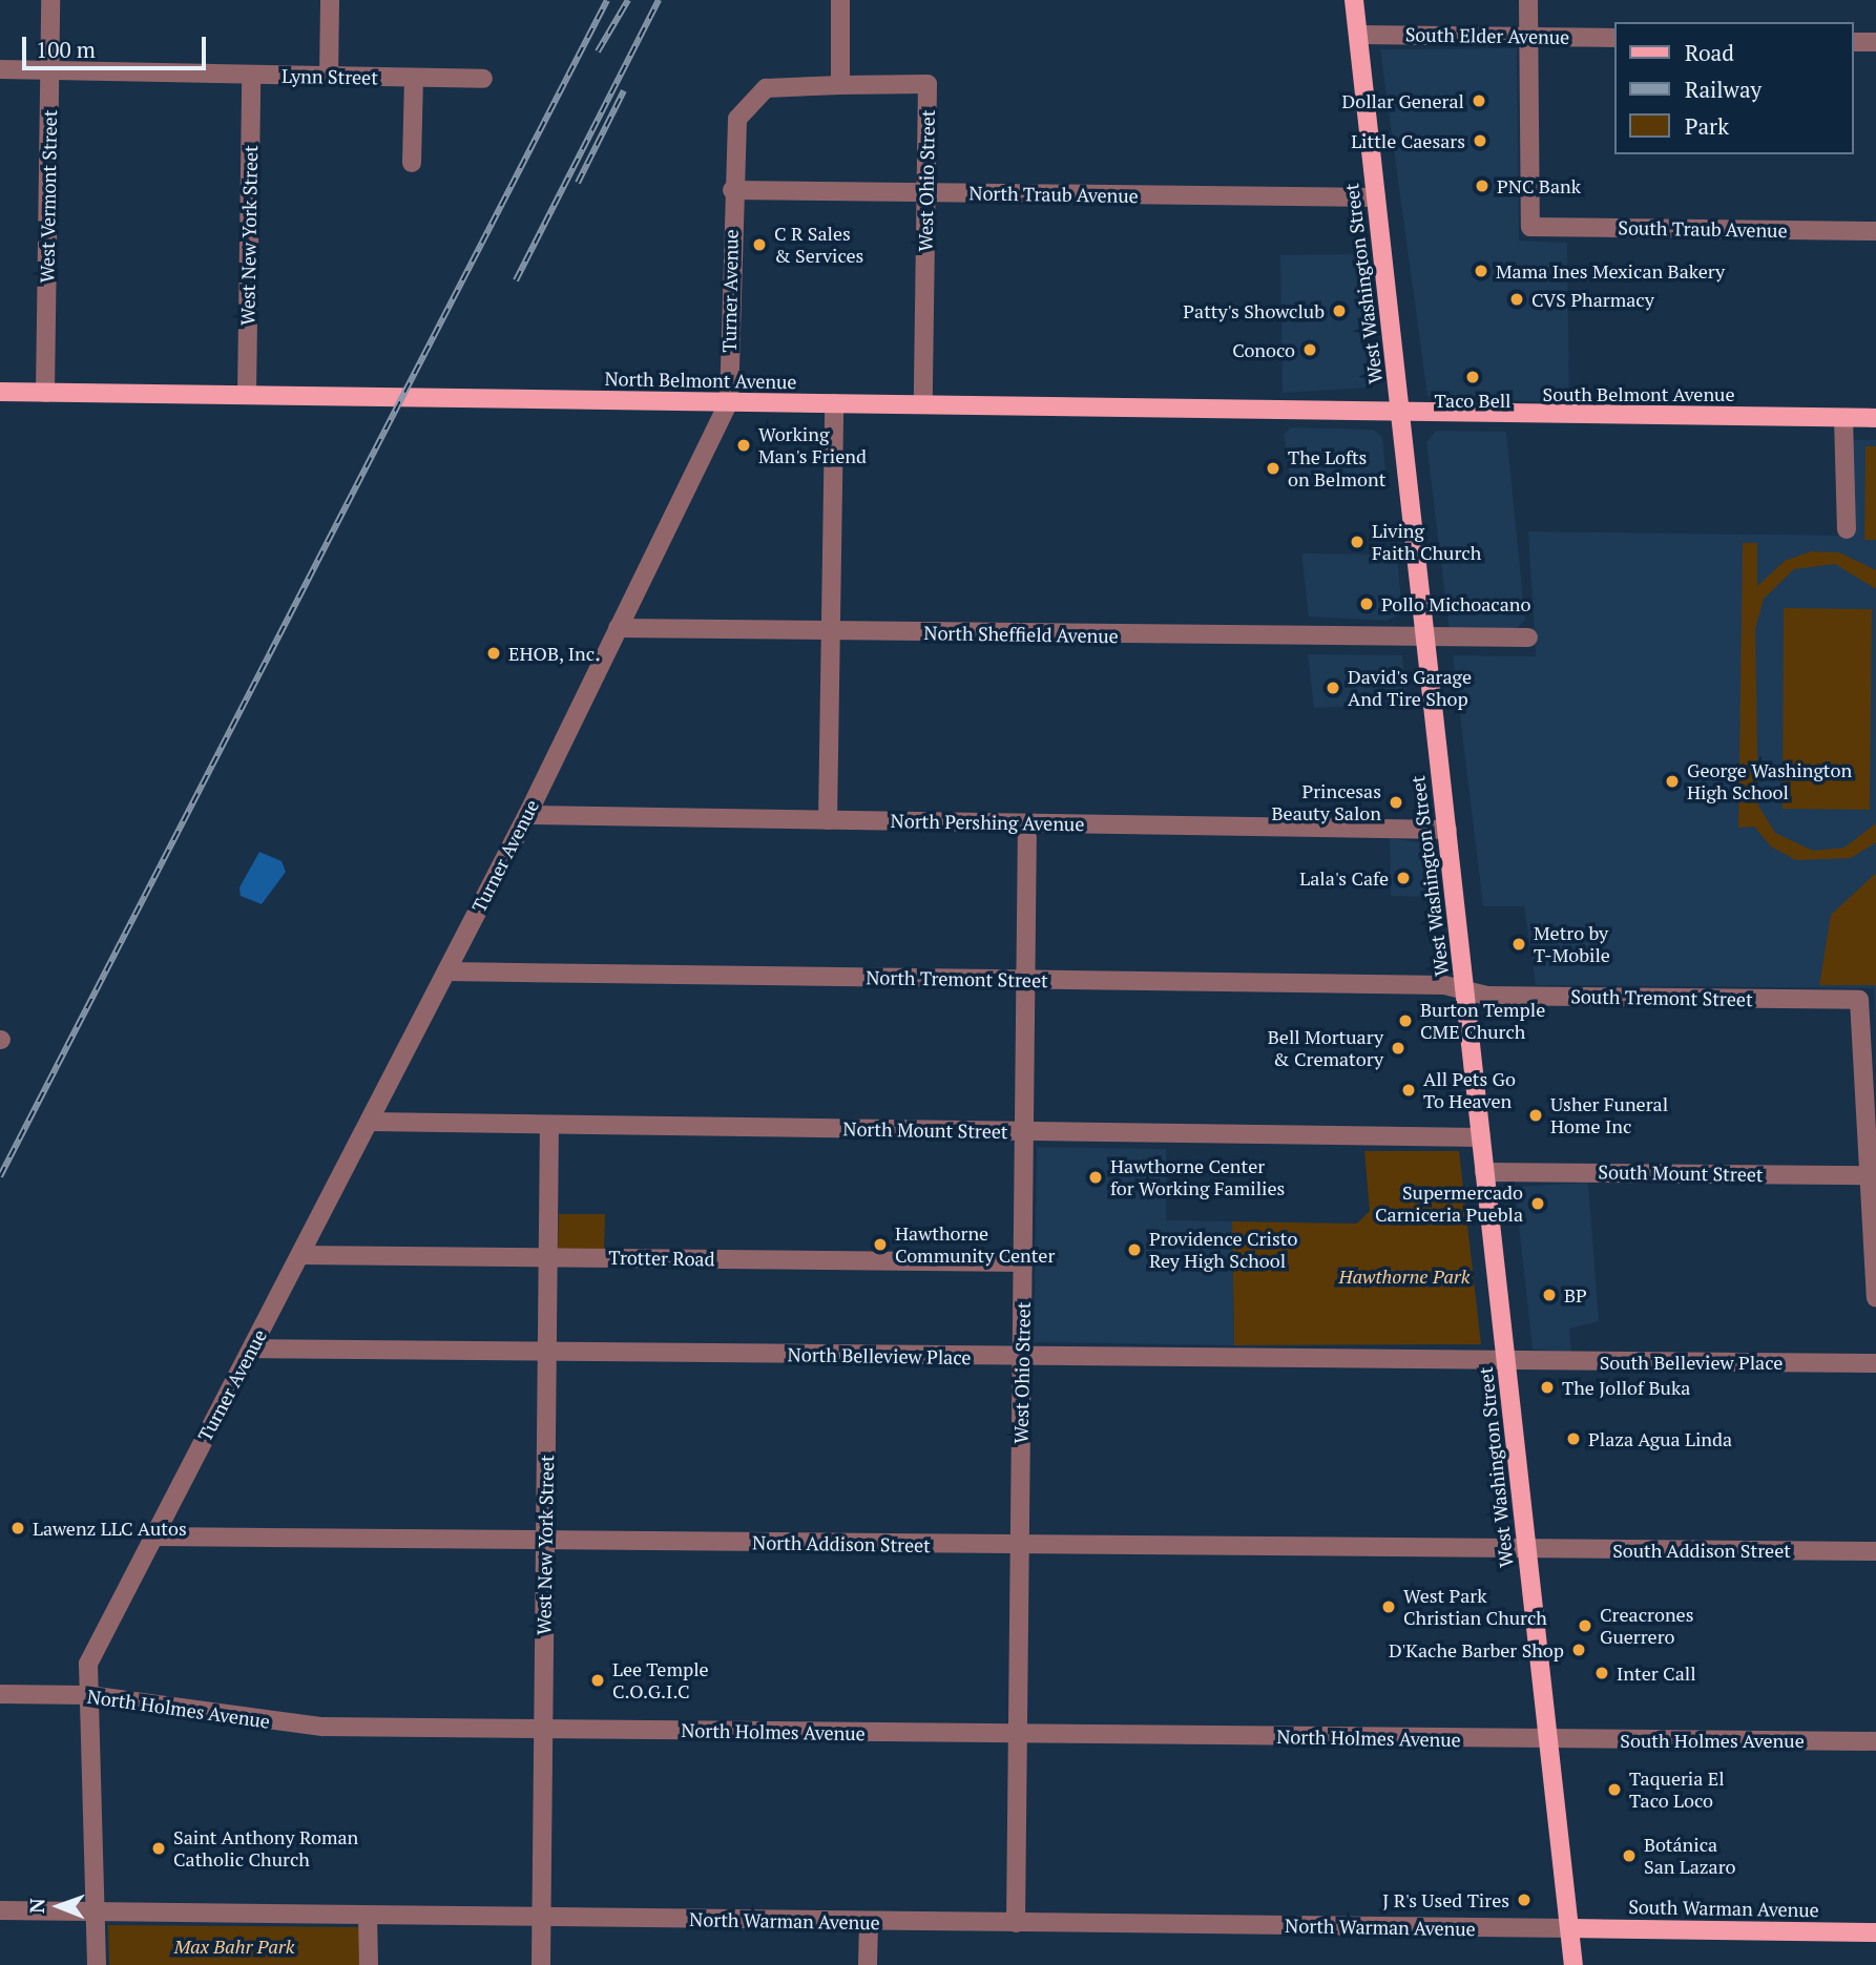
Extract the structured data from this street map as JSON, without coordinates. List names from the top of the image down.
{
  "streets": {
    "main road": [
      "West Washington Street",
      "North Belmont Avenue",
      "South Belmont Avenue",
      "South Warman Avenue"
    ],
    "street": [
      "South Elder Avenue",
      "Lynn Street",
      "West Ohio Street",
      "North Traub Avenue",
      "West Vermont Street",
      "South Traub Avenue",
      "West New York Street",
      "Turner Avenue",
      "North Sheffield Avenue",
      "North Pershing Avenue",
      "North Tremont Street",
      "South Tremont Street",
      "North Mount Street",
      "South Mount Street",
      "Trotter Road",
      "North Belleview Place",
      "South Belleview Place",
      "North Addison Street",
      "South Addison Street",
      "North Holmes Avenue",
      "South Holmes Avenue",
      "North Warman Avenue"
    ]
  },
  "crossings": [
    ["South Elder Avenue", "South Traub Avenue"],
    ["South Elder Avenue", "West Washington Street"],
    ["Lynn Street", "West Vermont Street"],
    ["Lynn Street", "West New York Street"],
    ["West Ohio Street", "North Traub Avenue"],
    ["West Ohio Street", "Turner Avenue"],
    ["West Ohio Street", "North Belmont Avenue"],
    ["West Ohio Street", "North Pershing Avenue"],
    ["West Ohio Street", "North Tremont Street"],
    ["West Ohio Street", "North Mount Street"],
    ["West Ohio Street", "Trotter Road"],
    ["West Ohio Street", "North Belleview Place"],
    ["West Ohio Street", "North Addison Street"],
    ["West Ohio Street", "North Holmes Avenue"],
    ["West Ohio Street", "North Warman Avenue"],
    ["North Traub Avenue", "West Washington Street"],
    ["North Traub Avenue", "Turner Avenue"],
    ["West Vermont Street", "North Belmont Avenue"],
    ["West New York Street", "North Belmont Avenue"],
    ["West New York Street", "North Mount Street"],
    ["West New York Street", "Trotter Road"],
    ["West New York Street", "North Belleview Place"],
    ["West New York Street", "North Addison Street"],
    ["West New York Street", "North Holmes Avenue"],
    ["West New York Street", "North Warman Avenue"],
    ["West Washington Street", "North Belmont Avenue"],
    ["West Washington Street", "South Belmont Avenue"],
    ["West Washington Street", "North Sheffield Avenue"],
    ["West Washington Street", "North Pershing Avenue"],
    ["West Washington Street", "North Tremont Street"],
    ["West Washington Street", "South Tremont Street"],
    ["West Washington Street", "North Mount Street"],
    ["West Washington Street", "South Mount Street"],
    ["West Washington Street", "North Belleview Place"],
    ["West Washington Street", "South Belleview Place"],
    ["West Washington Street", "North Addison Street"],
    ["West Washington Street", "South Addison Street"],
    ["West Washington Street", "North Holmes Avenue"],
    ["West Washington Street", "South Holmes Avenue"],
    ["West Washington Street", "South Warman Avenue"],
    ["West Washington Street", "North Warman Avenue"],
    ["Turner Avenue", "North Belmont Avenue"],
    ["Turner Avenue", "North Sheffield Avenue"],
    ["Turner Avenue", "North Pershing Avenue"],
    ["Turner Avenue", "North Tremont Street"],
    ["Turner Avenue", "North Mount Street"],
    ["Turner Avenue", "Trotter Road"],
    ["Turner Avenue", "North Belleview Place"],
    ["Turner Avenue", "North Addison Street"],
    ["Turner Avenue", "North Holmes Avenue"],
    ["North Belmont Avenue", "South Belmont Avenue"],
    ["North Tremont Street", "South Tremont Street"],
    ["South Tremont Street", "South Mount Street"],
    ["North Belleview Place", "South Belleview Place"],
    ["North Addison Street", "South Addison Street"],
    ["North Holmes Avenue", "South Holmes Avenue"],
    ["South Warman Avenue", "North Warman Avenue"]
  ],
  "parks": ["Hawthorne Park", "Max Bahr Park"],
  "places": [
    "Dollar General",
    "Little Caesars",
    "PNC Bank",
    "C R Sales & Services",
    "Mama Ines Mexican Bakery",
    "CVS Pharmacy",
    "Patty's Showclub",
    "Conoco",
    "Taco Bell",
    "Working Man's Friend",
    "The Lofts on Belmont",
    "Living Faith Church",
    "Pollo Michoacano",
    "EHOB, Inc.",
    "David's Garage And Tire Shop",
    "George Washington High School",
    "Princesas Beauty Salon",
    "Lala's Cafe",
    "Metro by T-Mobile",
    "Burton Temple CME Church",
    "Bell Mortuary & Crematory",
    "All Pets Go To Heaven",
    "Usher Funeral Home Inc",
    "Hawthorne Center for Working Families",
    "Supermercado Carniceria Puebla",
    "Hawthorne Community Center",
    "Providence Cristo Rey High School",
    "BP",
    "The Jollof Buka",
    "Plaza Agua Linda",
    "Lawenz LLC Autos",
    "West Park Christian Church",
    "Creacrones Guerrero",
    "D'Kache Barber Shop",
    "Inter Call",
    "Lee Temple C.O.G.I.C",
    "Taqueria El Taco Loco",
    "Saint Anthony Roman Catholic Church",
    "Botánica San Lazaro",
    "J R's Used Tires"
  ],
  "legend": ["Road", "Railway", "Park"],
  "scale_bar": "100 m",
  "north": "left"
}
